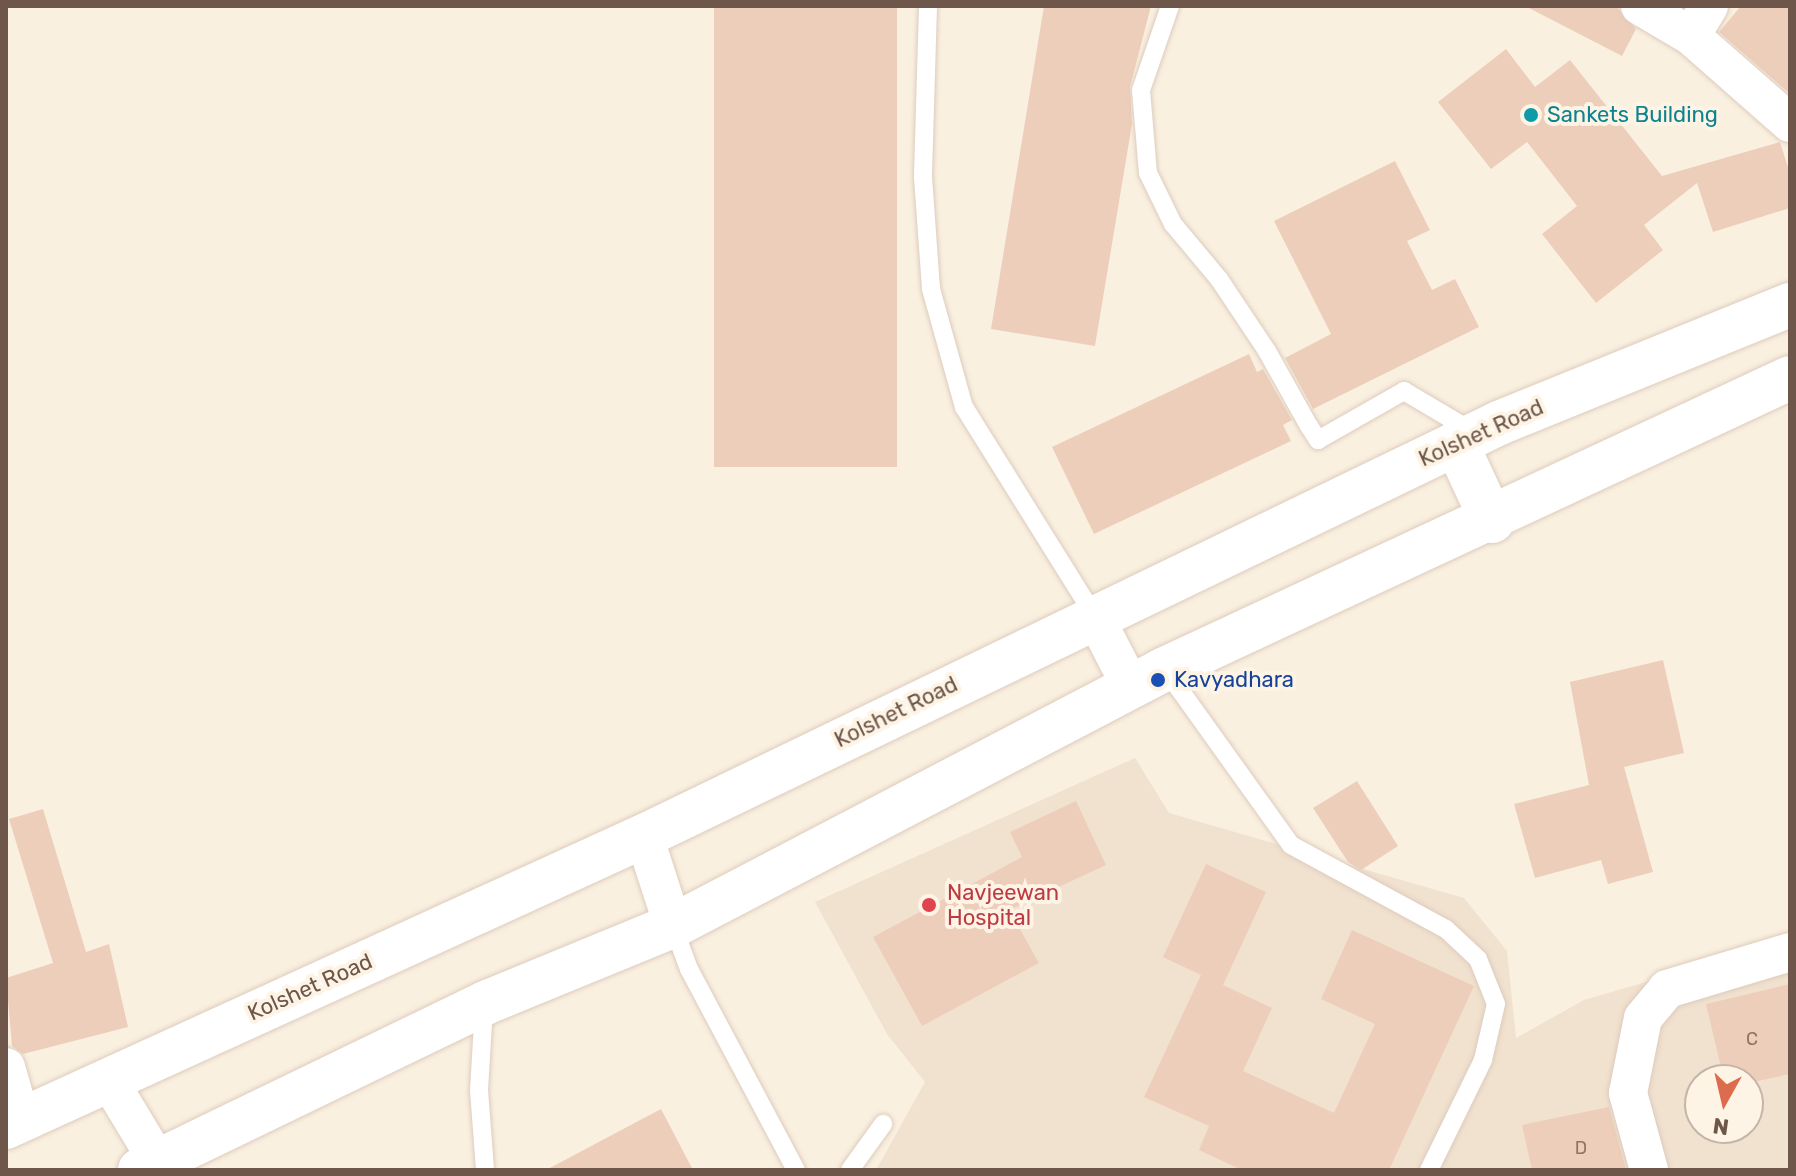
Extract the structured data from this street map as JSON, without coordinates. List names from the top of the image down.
{
  "streets": {
    "street": ["Kolshet Road"]
  },
  "places": ["Sankets Building", "Kavyadhara", "Navjeewan Hospital"],
  "house_numbers": ["C", "D"],
  "north": "bottom"
}
